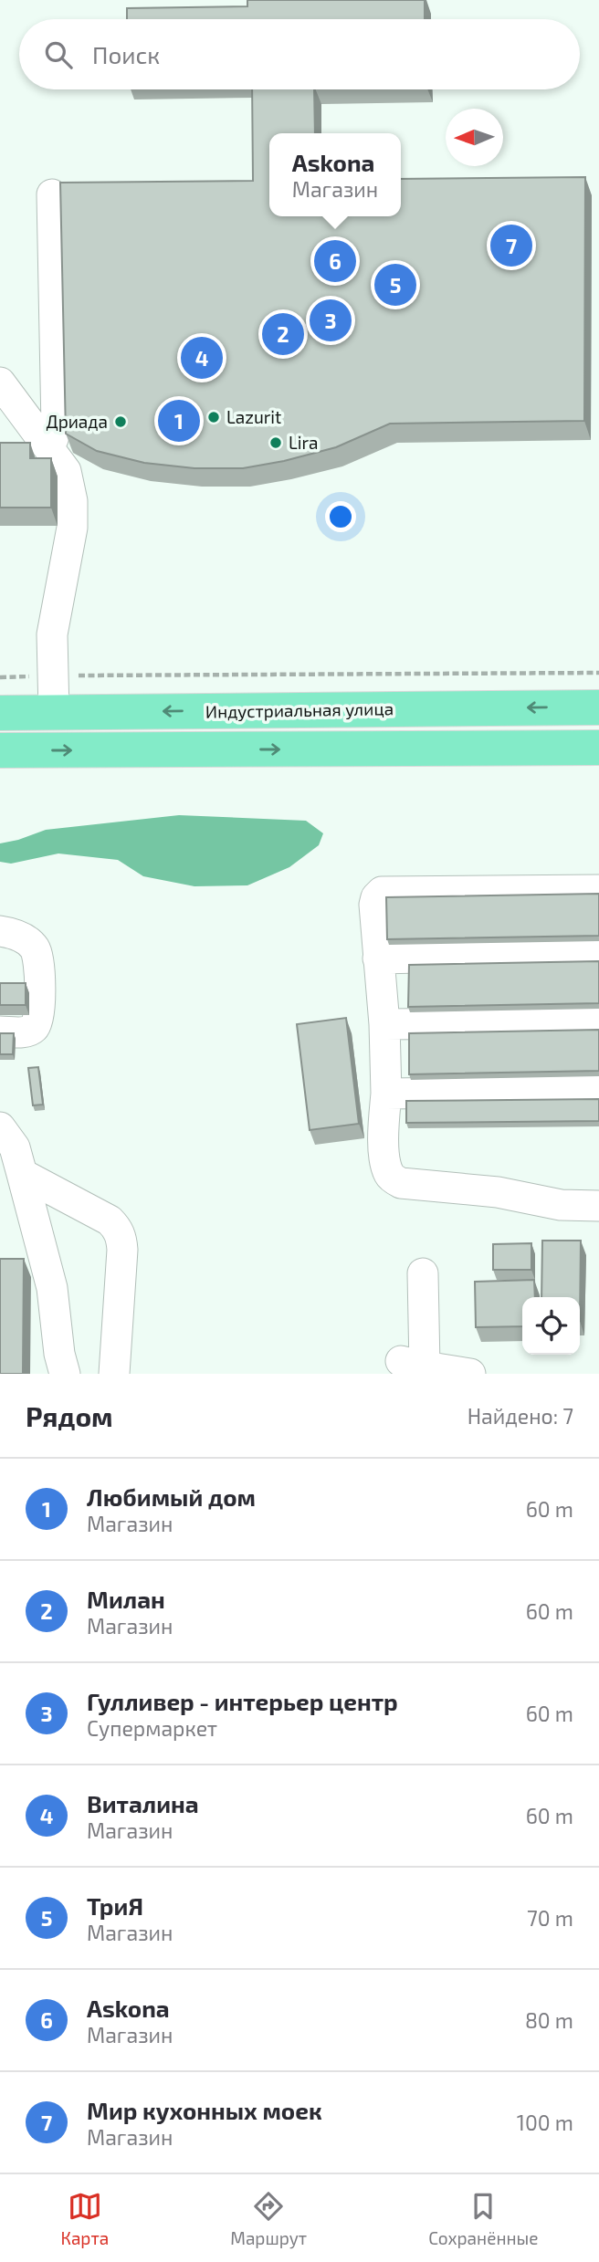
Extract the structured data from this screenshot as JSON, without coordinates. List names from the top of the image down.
{
  "streets": {
    "main road": ["Индустриальная улица"]
  },
  "places": ["Lazurit", "Дриада", "Lira"],
  "north": "left",
  "page": {
    "search": "Поиск",
    "popup": ["Askona", "Магазин"],
    "pins": [
      "7",
      "6",
      "5",
      "3",
      "2",
      "4",
      "1"
    ],
    "heading": ["Рядом", "Найдено: 7"],
    "list": [
      {
        "mark": "1",
        "name": "Любимый дом",
        "note": "Магазин",
        "value": "60 m"
      },
      {
        "mark": "2",
        "name": "Милан",
        "note": "Магазин",
        "value": "60 m"
      },
      {
        "mark": "3",
        "name": "Гулливер - интерьер центр",
        "note": "Супермаркет",
        "value": "60 m"
      },
      {
        "mark": "4",
        "name": "Виталина",
        "note": "Магазин",
        "value": "60 m"
      },
      {
        "mark": "5",
        "name": "ТриЯ",
        "note": "Магазин",
        "value": "70 m"
      },
      {
        "mark": "6",
        "name": "Askona",
        "note": "Магазин",
        "value": "80 m"
      },
      {
        "mark": "7",
        "name": "Мир кухонных моек",
        "note": "Магазин",
        "value": "100 m"
      }
    ],
    "nav": ["Карта", "Маршрут", "Сохранённые"]
  }
}
